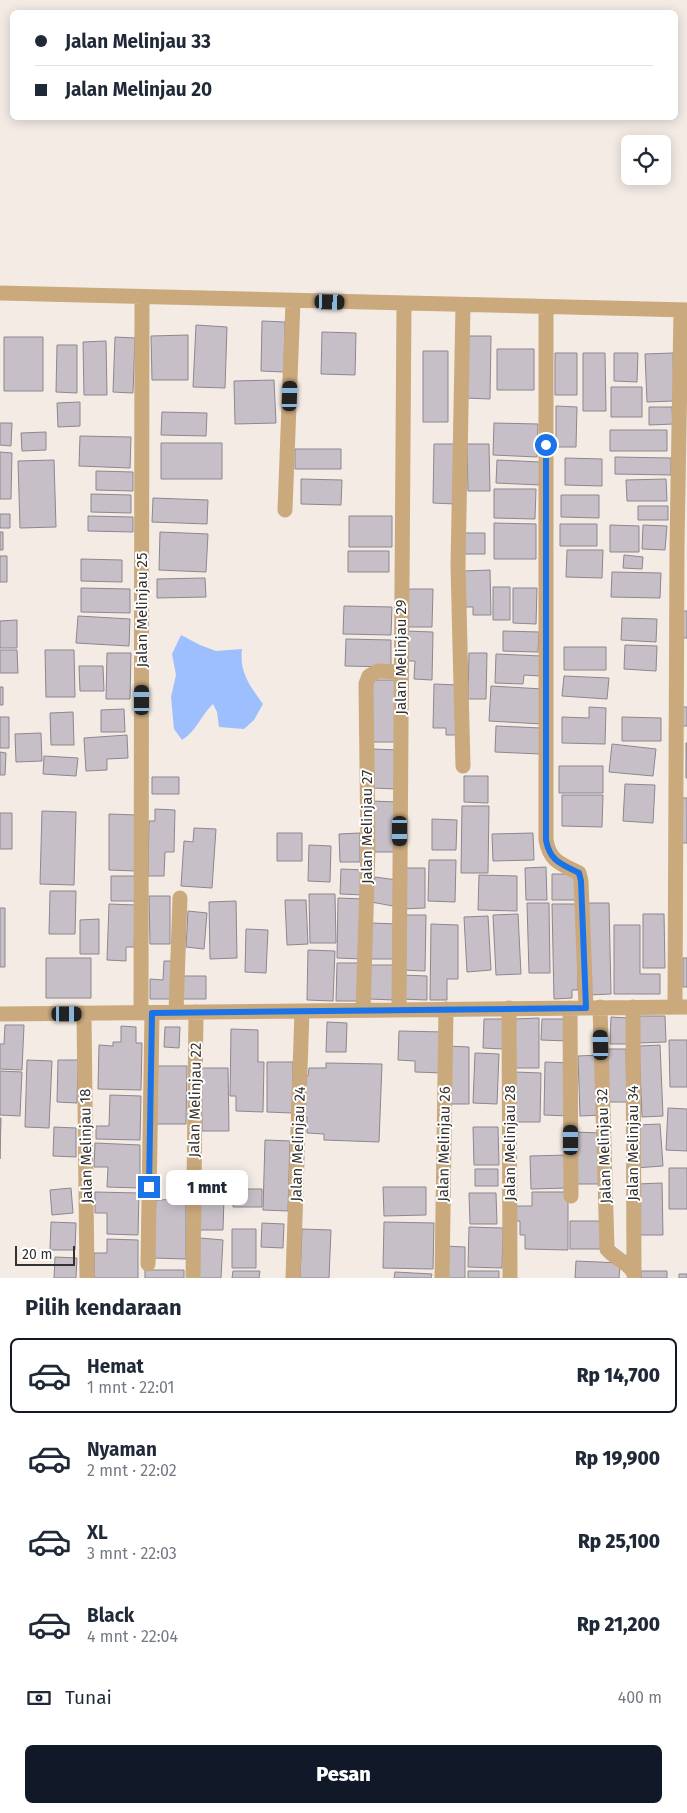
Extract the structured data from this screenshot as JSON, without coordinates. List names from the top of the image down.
{
  "streets": {
    "street": [
      "Jalan Melinjau 25",
      "Jalan Melinjau 29",
      "Jalan Melinjau 27",
      "Jalan Melinjau 22",
      "Jalan Melinjau 28",
      "Jalan Melinjau 34",
      "Jalan Melinjau 24",
      "Jalan Melinjau 26",
      "Jalan Melinjau 18",
      "Jalan Melinjau 32"
    ]
  },
  "crossings": [
    ["Jalan Melinjau 29", "Jalan Melinjau 27"],
    ["Jalan Melinjau 34", "Jalan Melinjau 32"]
  ],
  "scale_bar": "20 m",
  "page": {
    "banner": ["Jalan Melinjau 33", "Jalan Melinjau 20"],
    "bubble": "1 mnt",
    "scale": "20 m",
    "heading": "Pilih kendaraan",
    "list": [
      {
        "name": "Hemat",
        "note": "1 mnt · 22:01",
        "value": "Rp 14,700"
      },
      {
        "name": "Nyaman",
        "note": "2 mnt · 22:02",
        "value": "Rp 19,900"
      },
      {
        "name": "XL",
        "note": "3 mnt · 22:03",
        "value": "Rp 25,100"
      },
      {
        "name": "Black",
        "note": "4 mnt · 22:04",
        "value": "Rp 21,200"
      }
    ],
    "pay": ["Tunai", "400 m"],
    "buttons": "Pesan"
  }
}
